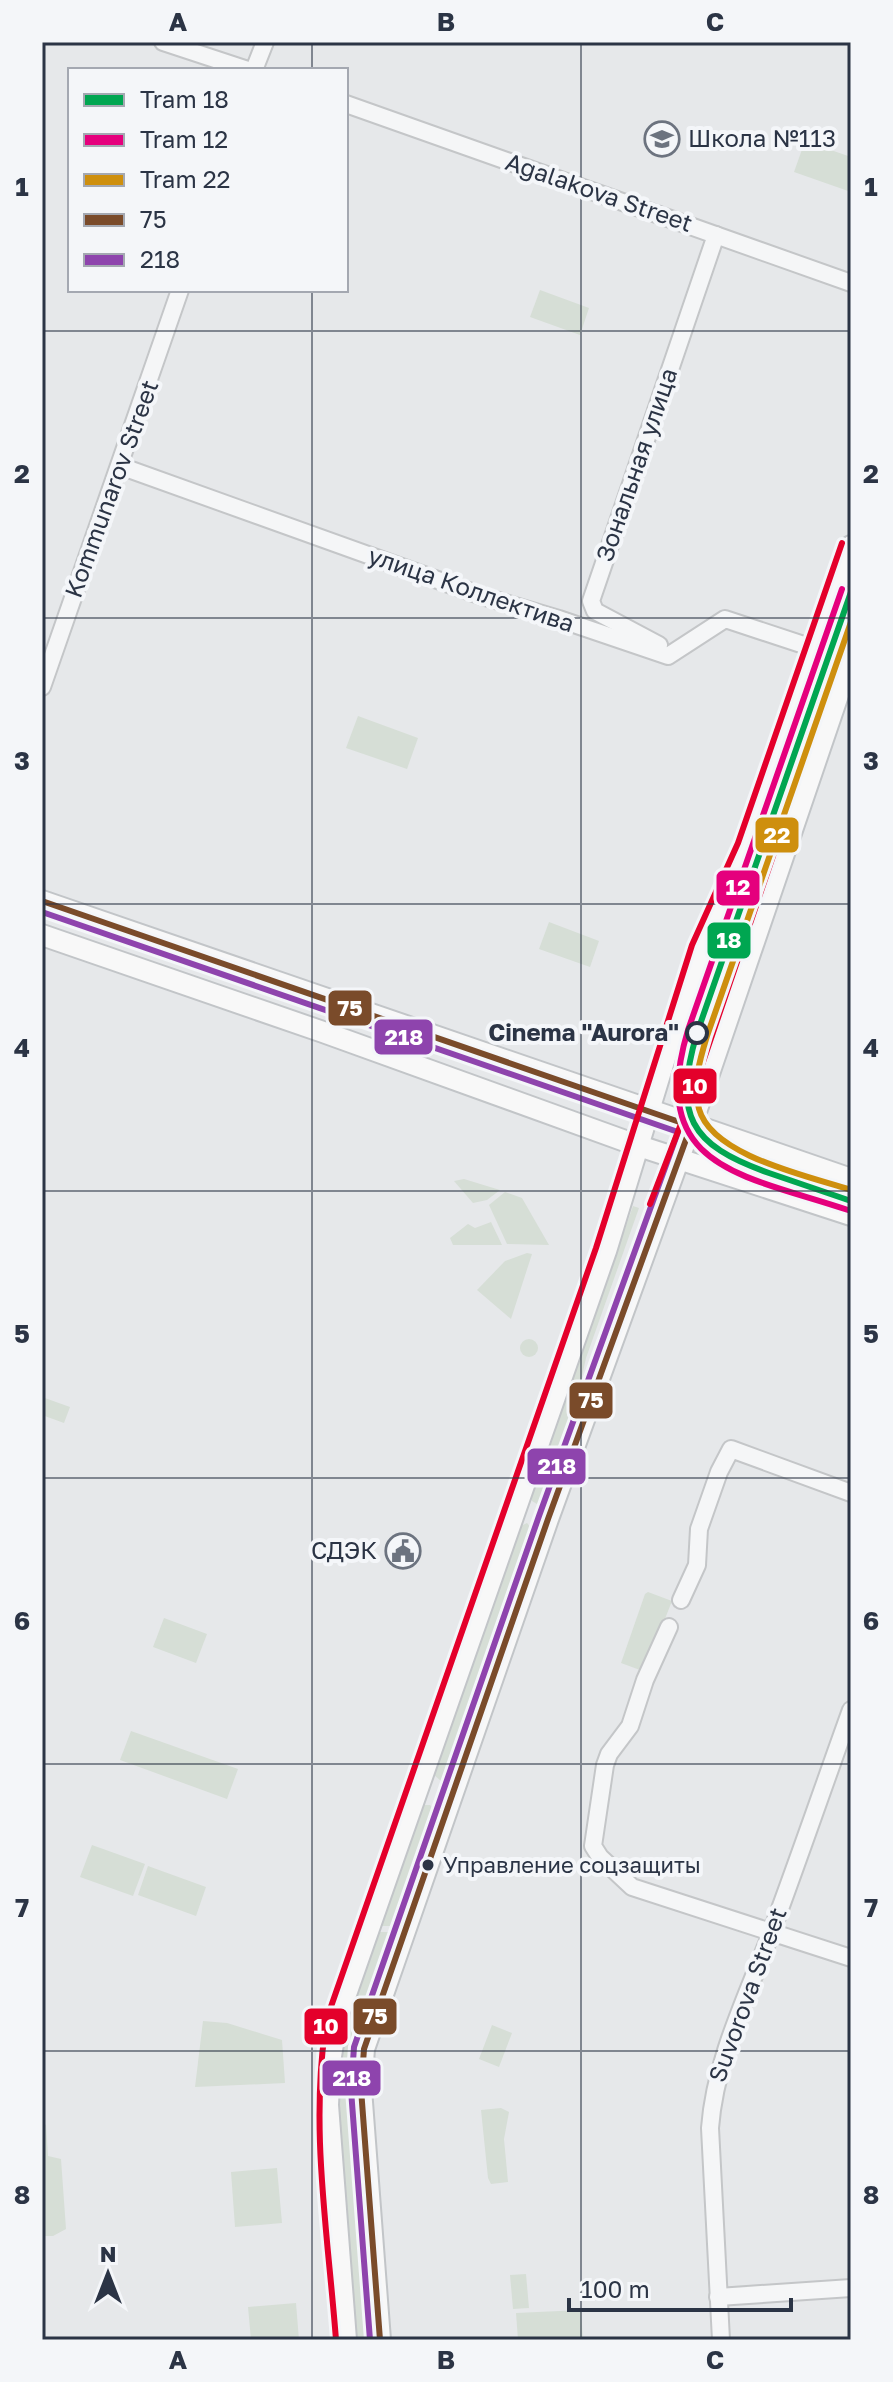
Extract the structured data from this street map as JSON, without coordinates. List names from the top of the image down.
{
  "streets": {
    "street": [
      "Agalakova Street",
      "Зональная улица",
      "Kommunarov Street",
      "улица Коллектива",
      "Suvorova Street"
    ]
  },
  "crossings": [
    ["Agalakova Street", "Зональная улица"],
    ["Зональная улица", "улица Коллектива"],
    ["Kommunarov Street", "улица Коллектива"]
  ],
  "places": {
    "school or university": ["Школа №113"],
    "other": ["Cinema \"Aurora\"", "Управление соцзащиты"],
    "public building": ["СДЭК"]
  },
  "lines": [
    "transit line 10",
    "tram line 12",
    "tram line 18",
    "tram line 22",
    "transit line 75",
    "transit line 218"
  ],
  "legend": [
    "Tram 18",
    "Tram 12",
    "Tram 22",
    "75",
    "218"
  ],
  "scale_bar": "100 m",
  "north": "top",
  "grid": {
    "columns": ["A", "B", "C"],
    "rows": [
      "1",
      "2",
      "3",
      "4",
      "5",
      "6",
      "7",
      "8"
    ]
  }
}
